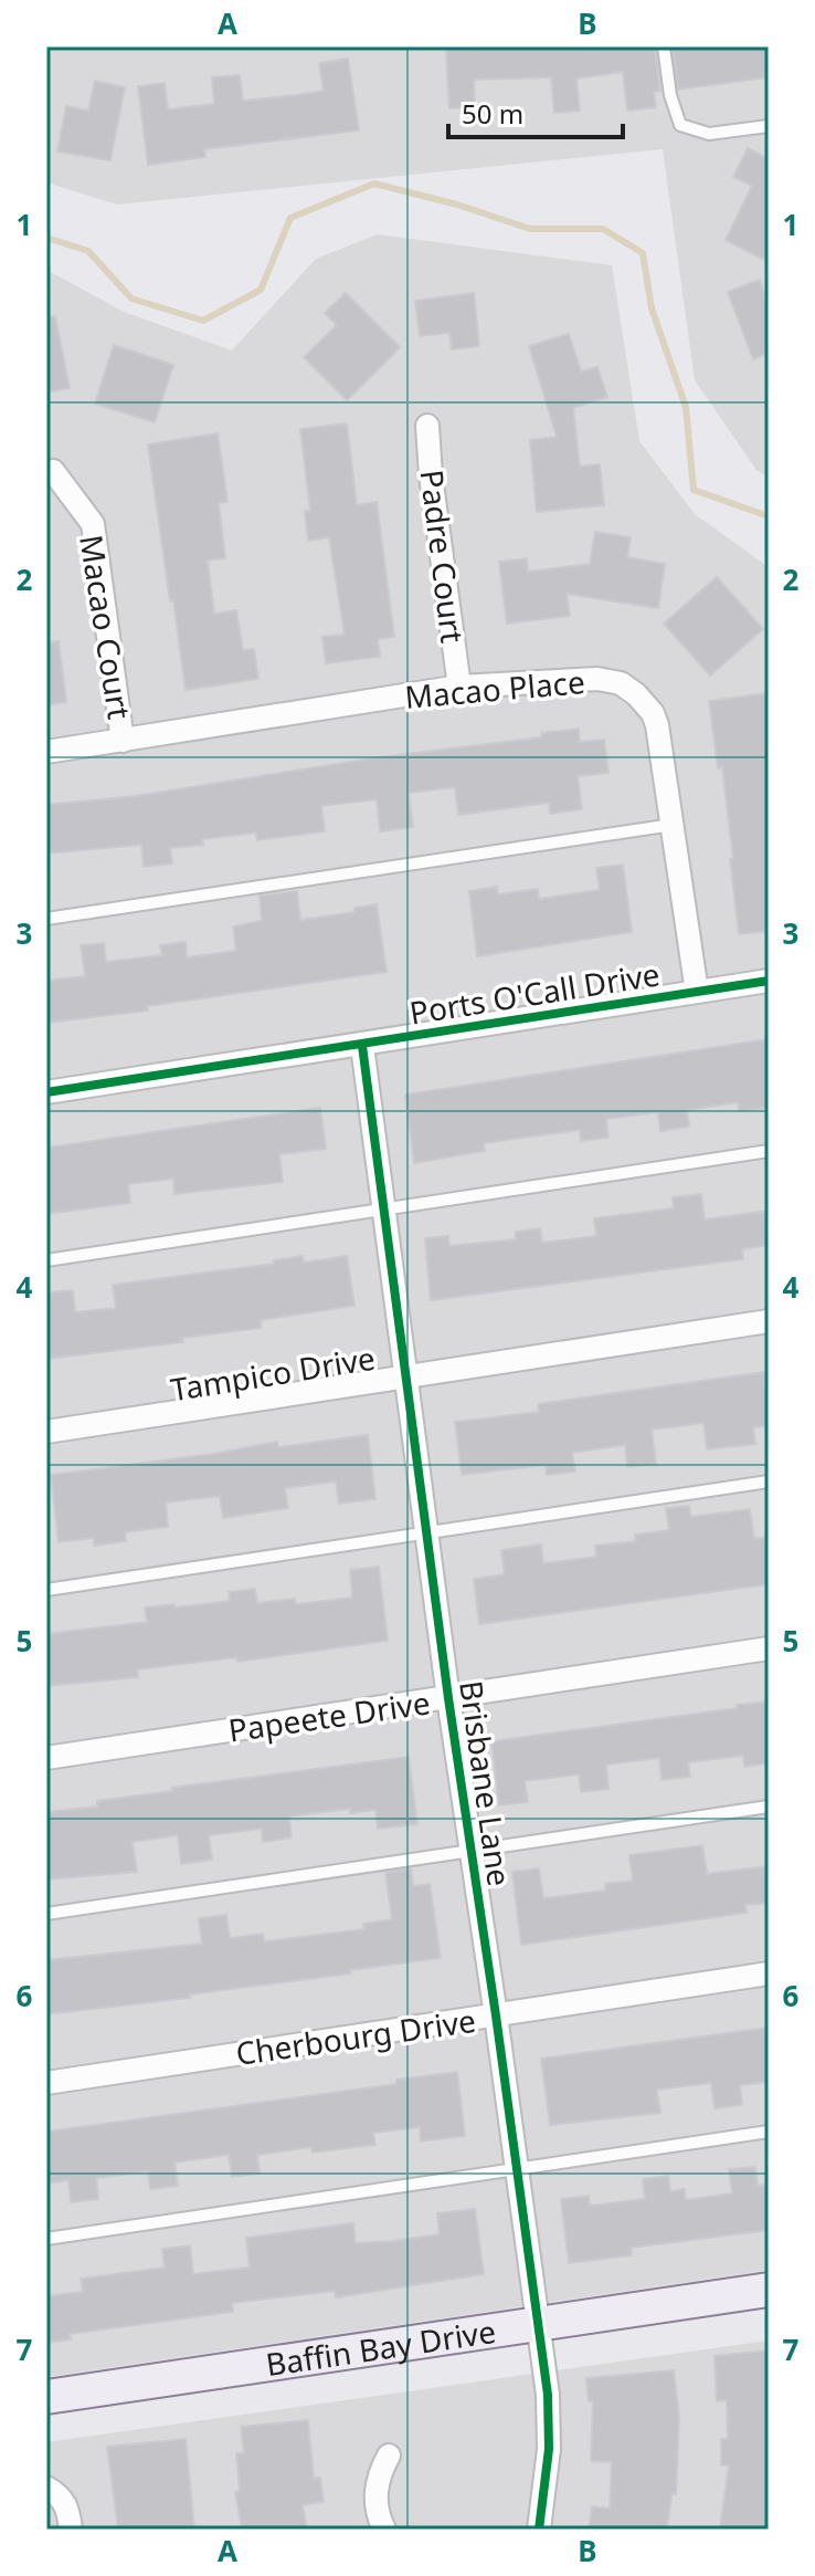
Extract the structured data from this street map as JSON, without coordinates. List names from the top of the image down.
{
  "streets": {
    "street": [
      "Padre Court",
      "Macao Court",
      "Macao Place",
      "Ports O'Call Drive",
      "Tampico Drive",
      "Papeete Drive",
      "Brisbane Lane",
      "Cherbourg Drive",
      "Baffin Bay Drive"
    ]
  },
  "crossings": [
    ["Padre Court", "Macao Place"],
    ["Macao Court", "Macao Place"],
    ["Macao Place", "Ports O'Call Drive"],
    ["Ports O'Call Drive", "Brisbane Lane"],
    ["Tampico Drive", "Brisbane Lane"],
    ["Papeete Drive", "Brisbane Lane"],
    ["Brisbane Lane", "Cherbourg Drive"],
    ["Brisbane Lane", "Baffin Bay Drive"]
  ],
  "scale_bar": "50 m",
  "grid": {
    "columns": ["A", "B"],
    "rows": [
      "1",
      "2",
      "3",
      "4",
      "5",
      "6",
      "7"
    ]
  }
}
